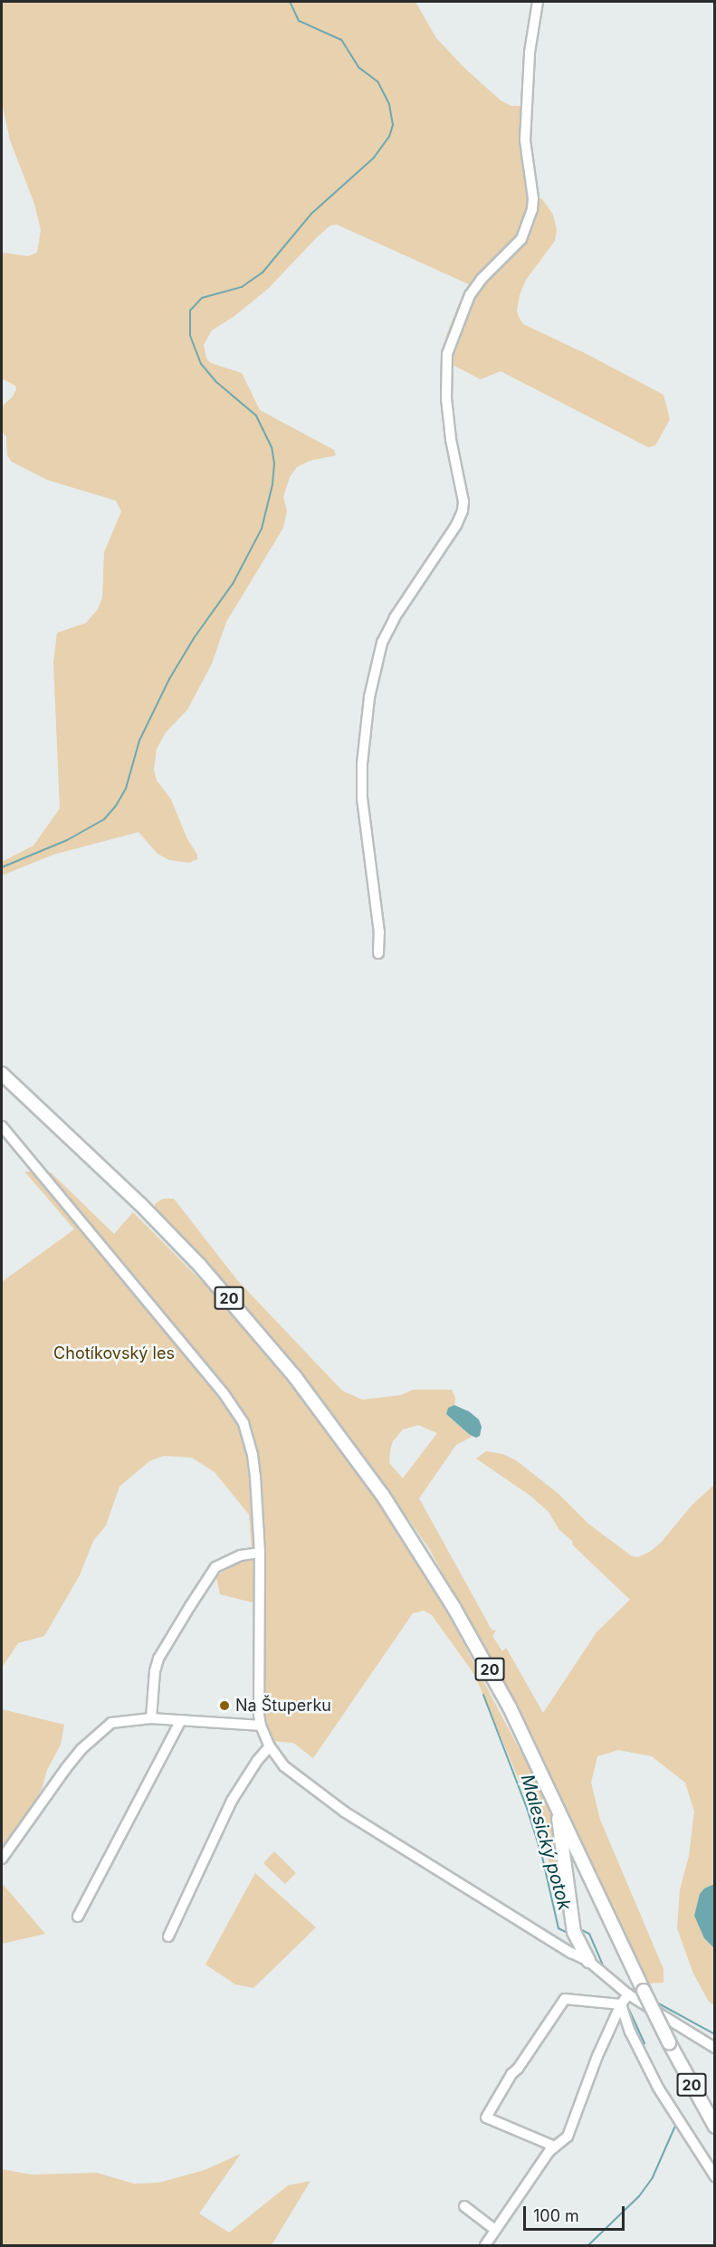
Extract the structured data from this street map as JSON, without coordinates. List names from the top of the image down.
{
  "streets": {
    "main road": ["20"]
  },
  "water": ["Malesický potok"],
  "parks": ["Chotíkovský les"],
  "places": ["Na Štuperku"],
  "scale_bar": "100 m"
}
